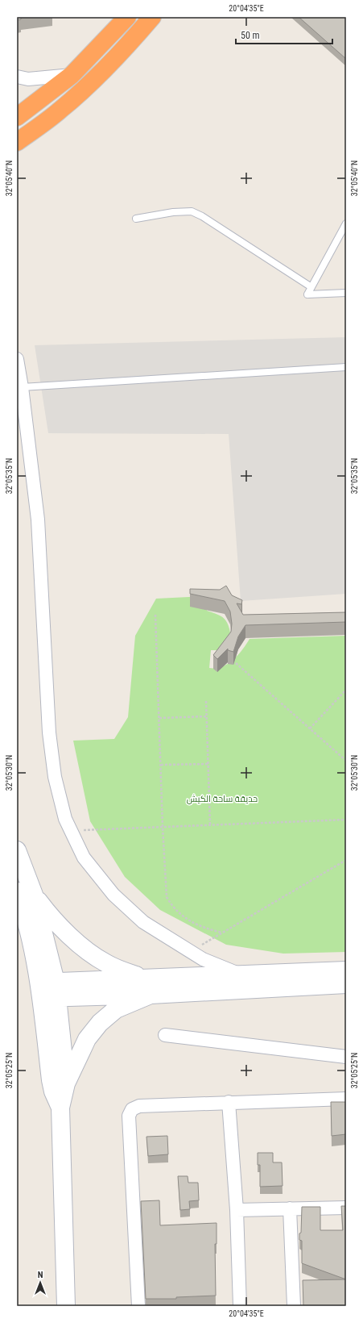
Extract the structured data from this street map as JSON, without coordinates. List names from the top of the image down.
{
  "parks": ["حديقة ساحة الكيش"],
  "scale_bar": "50 m",
  "north": "top",
  "coordinates": [
    "20°04'35\"E",
    "32°05'40\"N",
    "32°05'35\"N",
    "32°05'30\"N",
    "32°05'25\"N"
  ]
}
